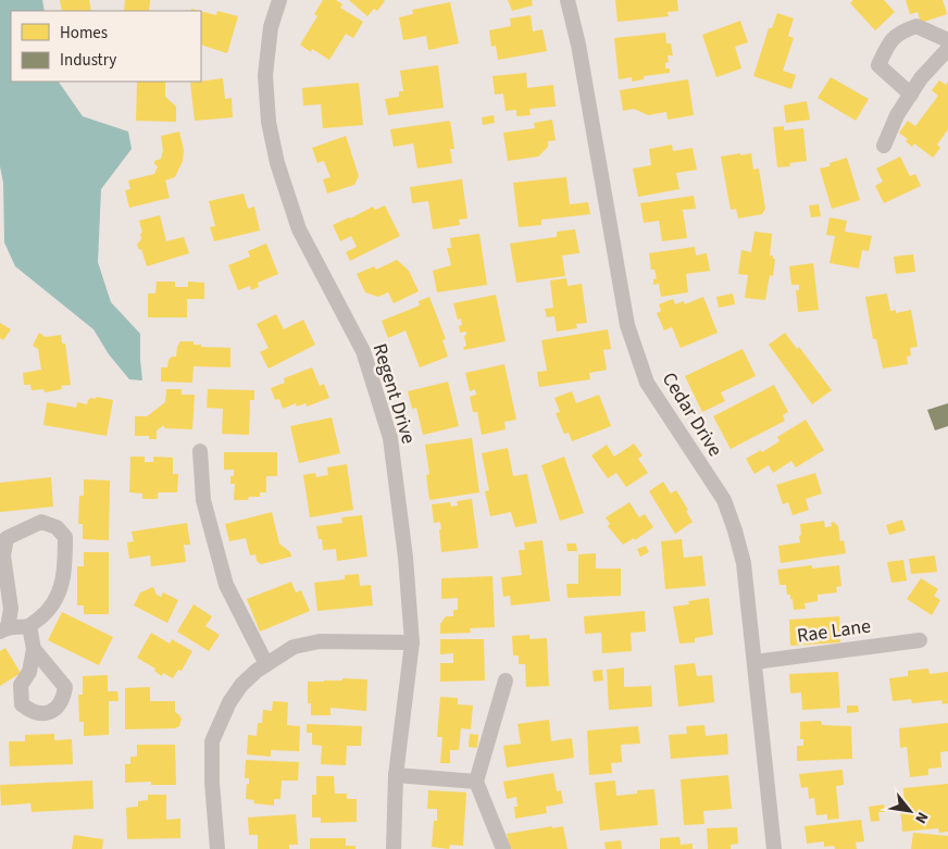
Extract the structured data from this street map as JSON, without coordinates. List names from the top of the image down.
{
  "streets": {
    "street": ["Regent Drive", "Cedar Drive", "Rae Lane"]
  },
  "crossings": [
    ["Cedar Drive", "Rae Lane"]
  ],
  "legend": ["Homes", "Industry"],
  "north": "bottom right"
}
